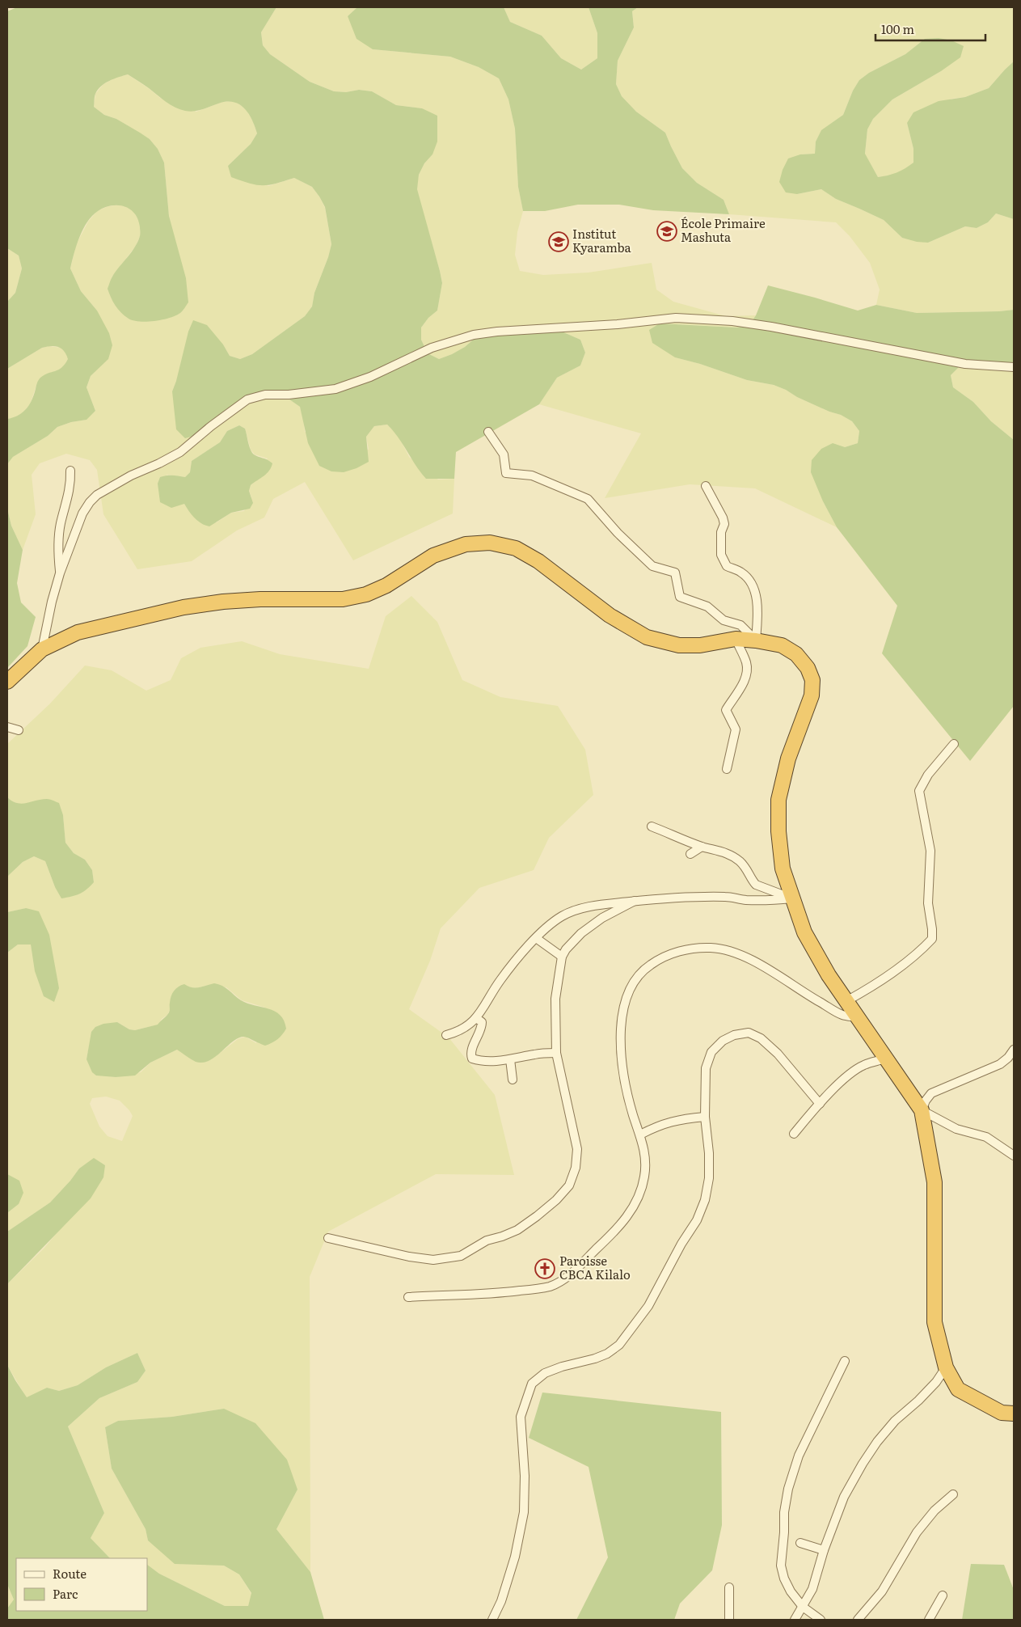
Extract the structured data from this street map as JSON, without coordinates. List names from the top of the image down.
{
  "places": {
    "school or university": ["École Primaire Mashuta", "Institut Kyaramba"],
    "church": ["Paroisse CBCA Kilalo"]
  },
  "legend": ["Route", "Parc"],
  "scale_bar": "100 m"
}
